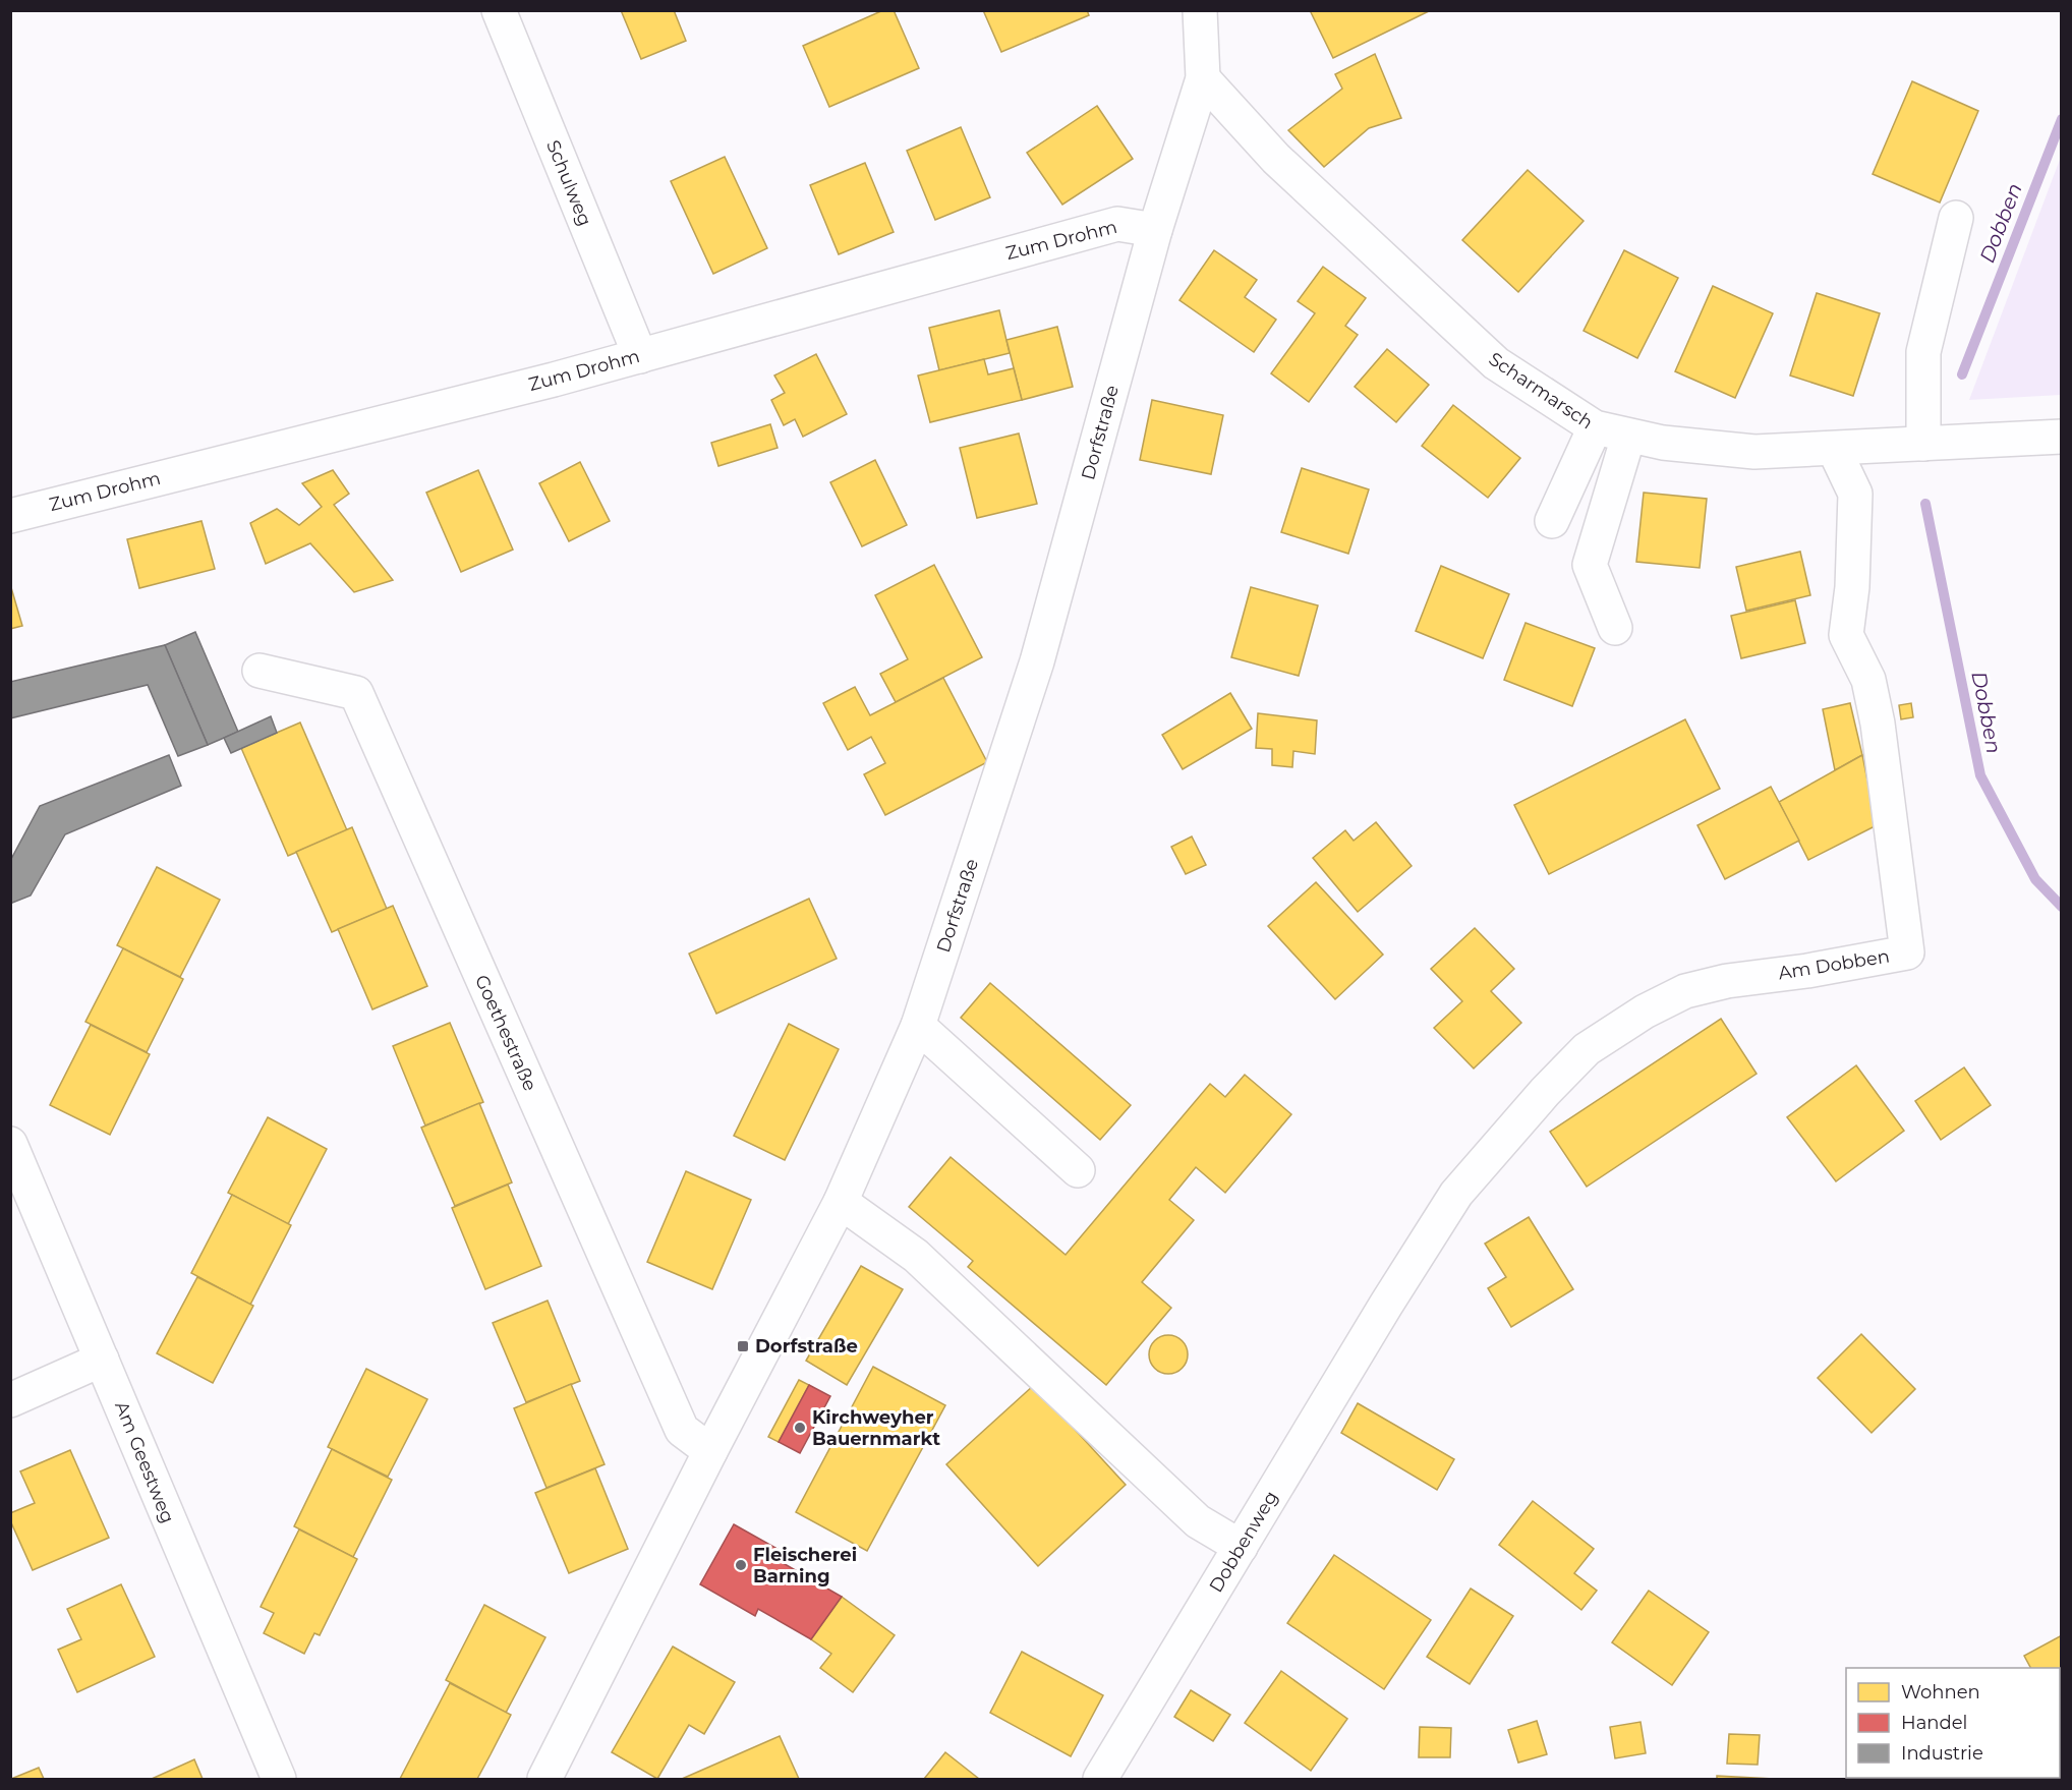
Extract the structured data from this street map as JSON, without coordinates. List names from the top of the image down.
{
  "streets": {
    "street": [
      "Schulweg",
      "Zum Drohm",
      "Scharmarsch",
      "Dorfstraße",
      "Am Dobben",
      "Goethestraße",
      "Am Geestweg",
      "Dobbenweg"
    ]
  },
  "crossings": [
    ["Schulweg", "Zum Drohm"],
    ["Zum Drohm", "Dorfstraße"],
    ["Scharmarsch", "Dorfstraße"],
    ["Scharmarsch", "Am Dobben"],
    ["Dorfstraße", "Goethestraße"],
    ["Am Dobben", "Dobbenweg"]
  ],
  "water": ["Dobben"],
  "places": {
    "transit": ["Dorfstraße"],
    "other": ["Kirchweyher Bauernmarkt", "Fleischerei Barning"]
  },
  "legend": ["Wohnen", "Handel", "Industrie"]
}
